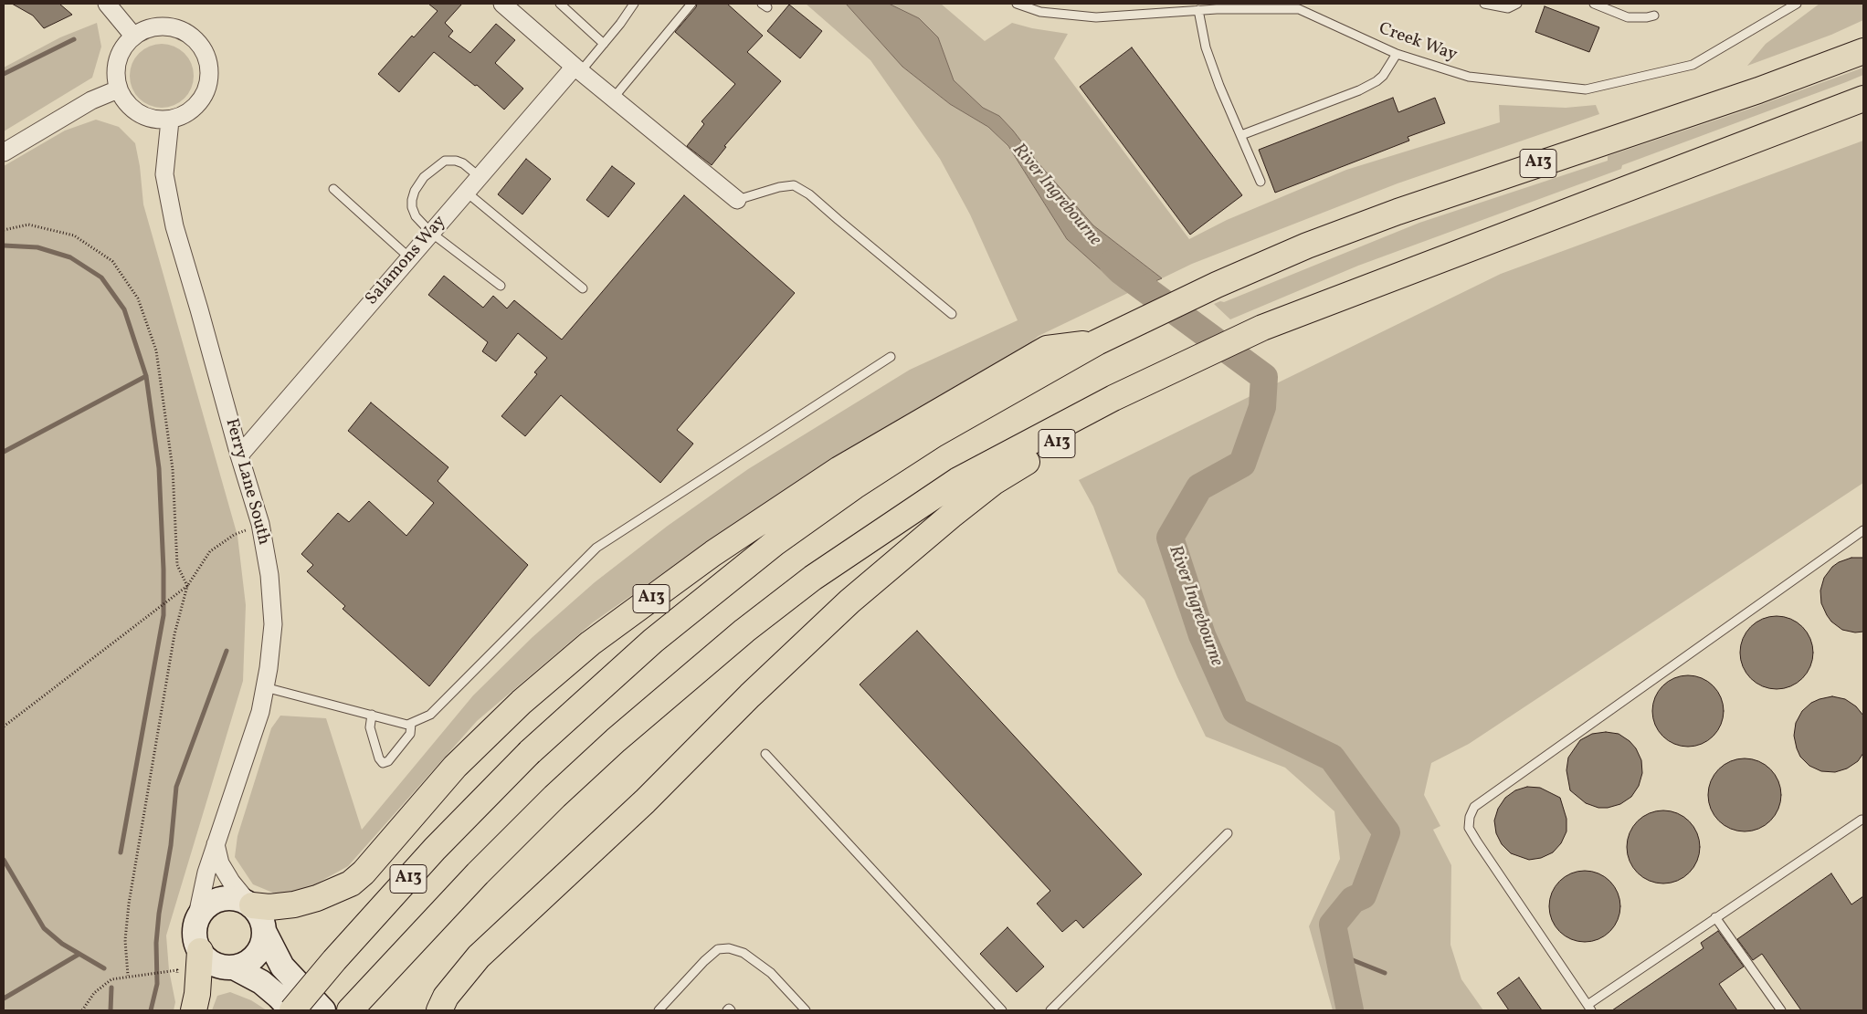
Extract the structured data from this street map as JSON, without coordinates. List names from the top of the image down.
{
  "streets": {
    "highway": ["A13"],
    "street": ["Salamons Way", "Ferry Lane South"],
    "lane": ["Creek Way"]
  },
  "crossings": [
    ["Salamons Way", "Ferry Lane South"]
  ],
  "water": ["River Ingrebourne"]
}
